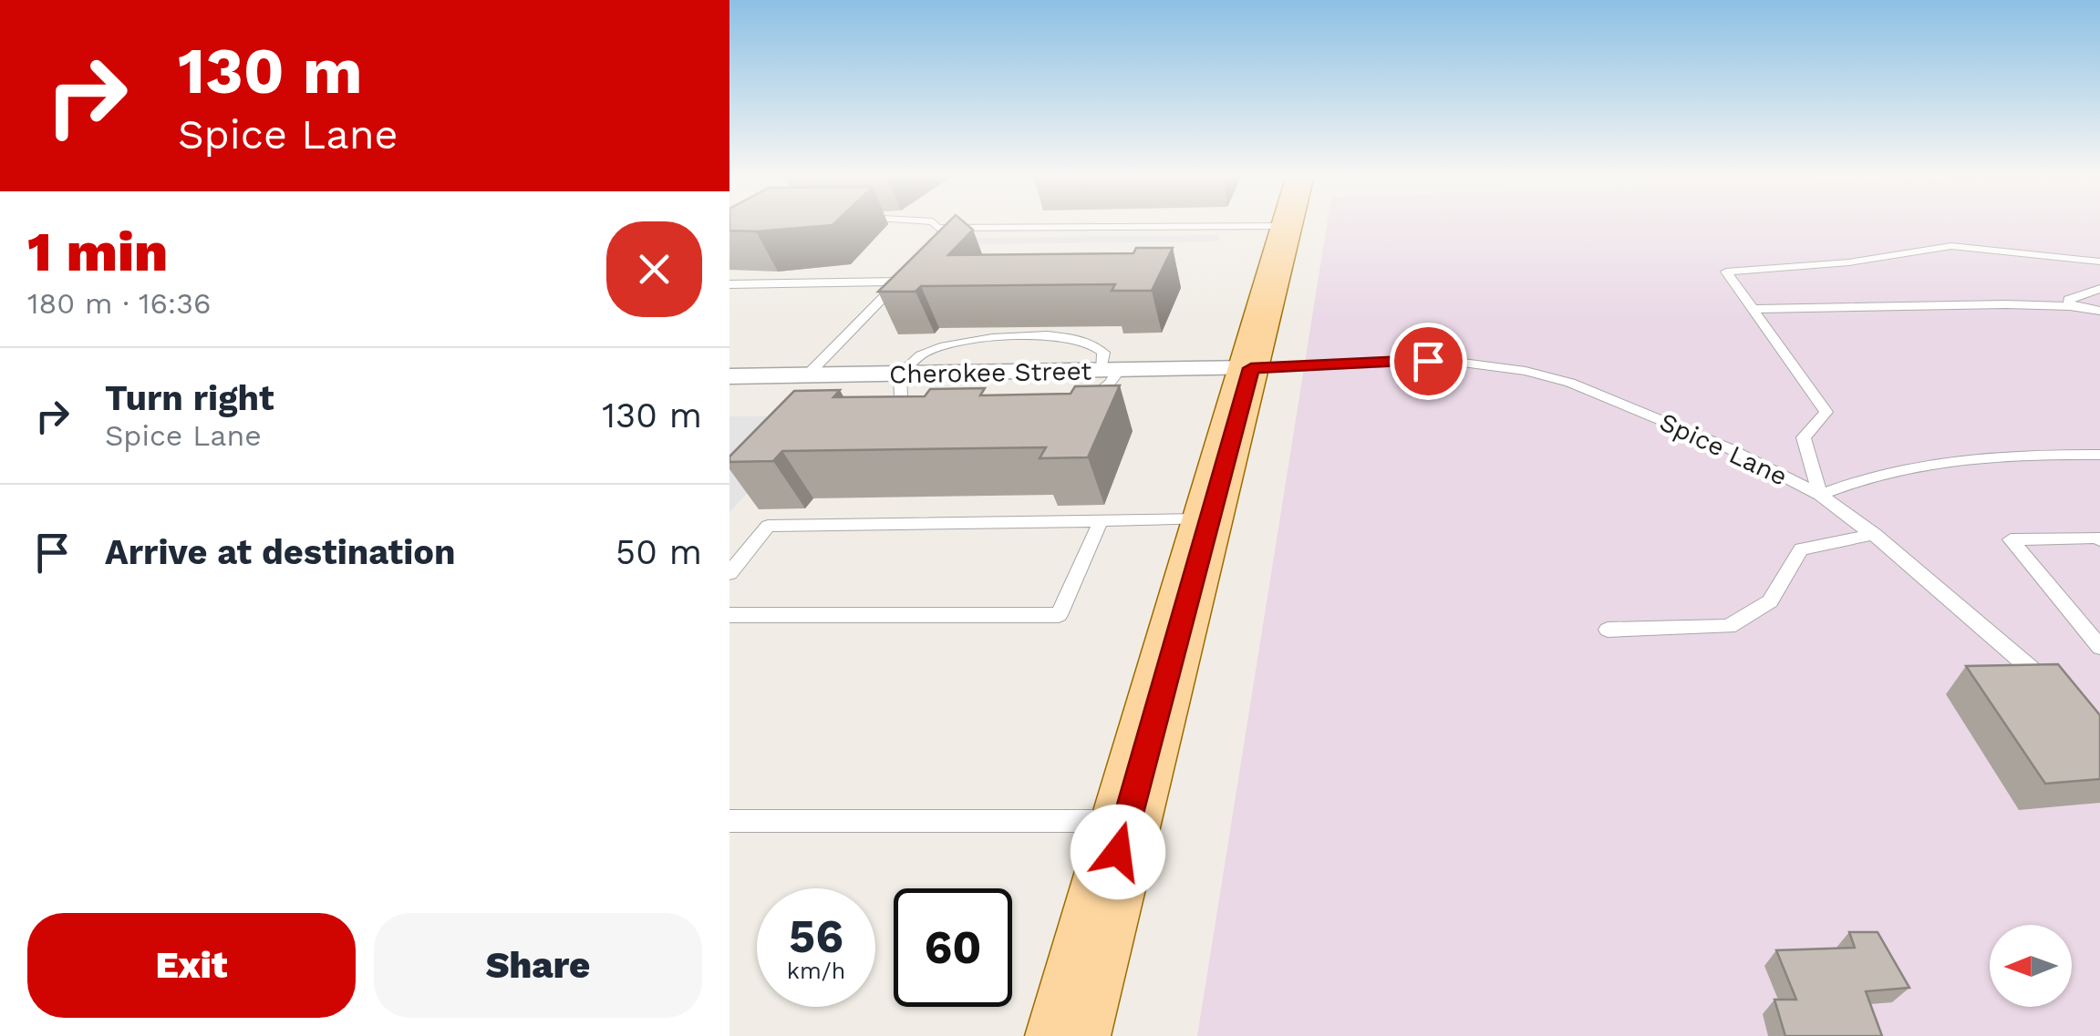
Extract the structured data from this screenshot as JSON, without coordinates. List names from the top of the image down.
{
  "streets": {
    "street": ["Cherokee Street"],
    "lane": ["Spice Lane"]
  },
  "crossings": [
    ["Cherokee Street", "Spice Lane"]
  ],
  "north": "left",
  "page": {
    "turn": ["130 m", "Spice Lane"],
    "heading": ["1 min", "180 m · 16:36"],
    "list": [
      {
        "name": "Turn right",
        "note": "Spice Lane",
        "value": "130 m"
      },
      {
        "name": "Arrive at destination",
        "value": "50 m"
      }
    ],
    "speed": "56 km/h",
    "limit": "60",
    "buttons": ["Exit", "Share"]
  }
}
